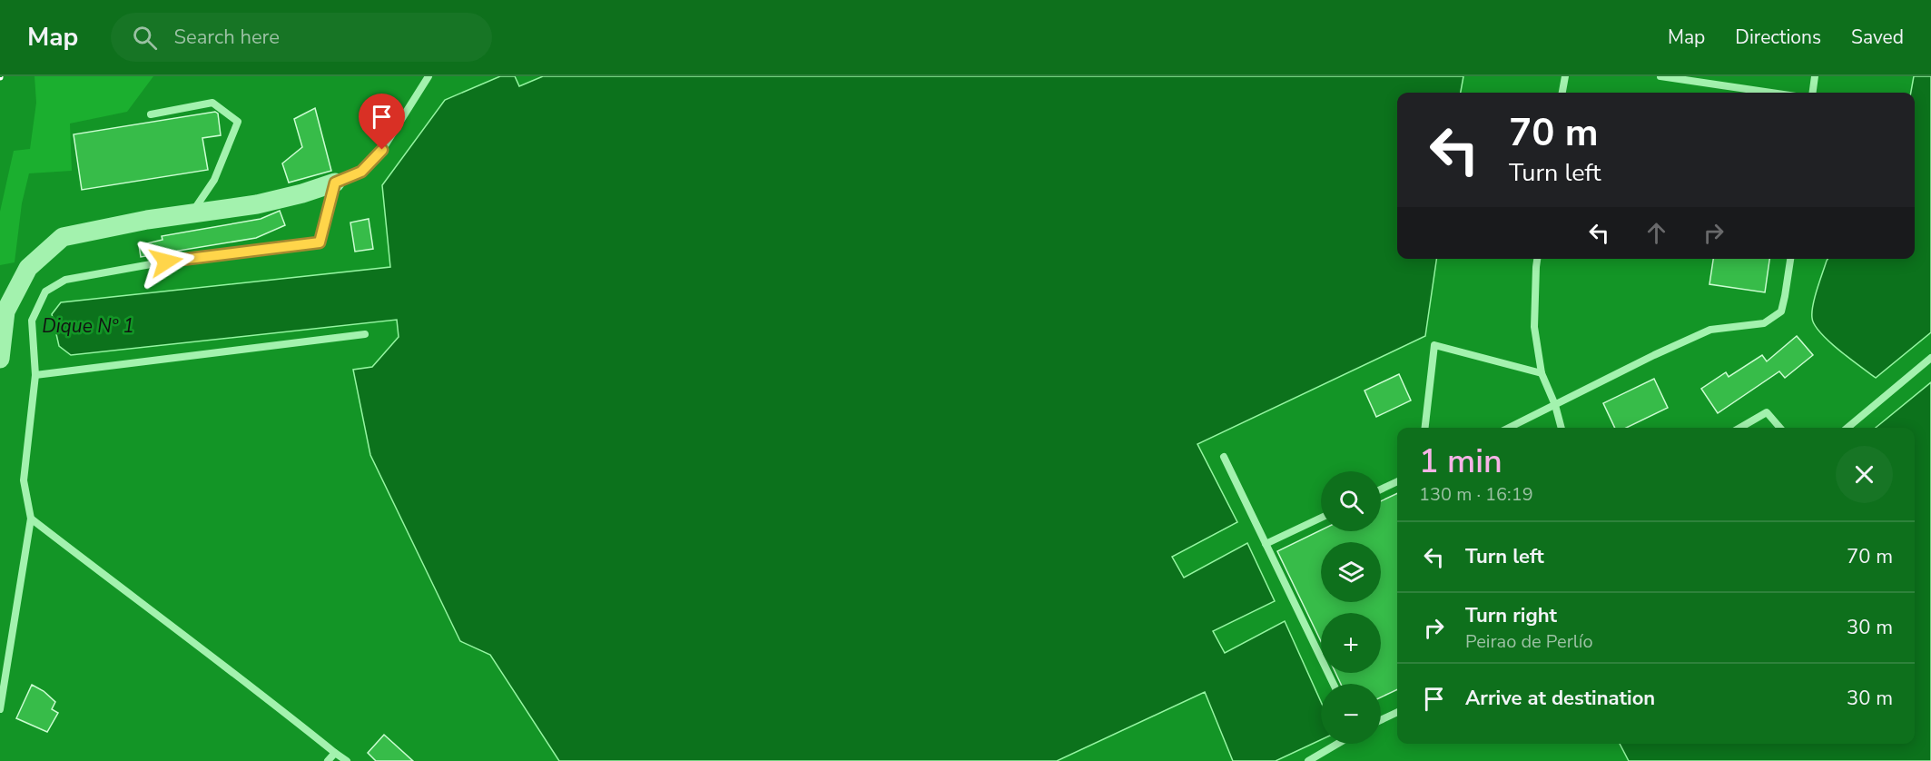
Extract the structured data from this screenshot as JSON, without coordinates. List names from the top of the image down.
{
  "water": ["Dique Nº 1"],
  "page": {
    "header": "Map",
    "search": "Search here",
    "nav": ["Map", "Directions", "Saved"],
    "turn": ["70 m", "Turn left"],
    "heading": ["1 min", "130 m · 16:19"],
    "map_buttons": ["+", "−"],
    "list": [
      {
        "name": "Turn left",
        "value": "70 m"
      },
      {
        "name": "Turn right",
        "note": "Peirao de Perlío",
        "value": "30 m"
      },
      {
        "name": "Arrive at destination",
        "value": "30 m"
      }
    ]
  }
}
